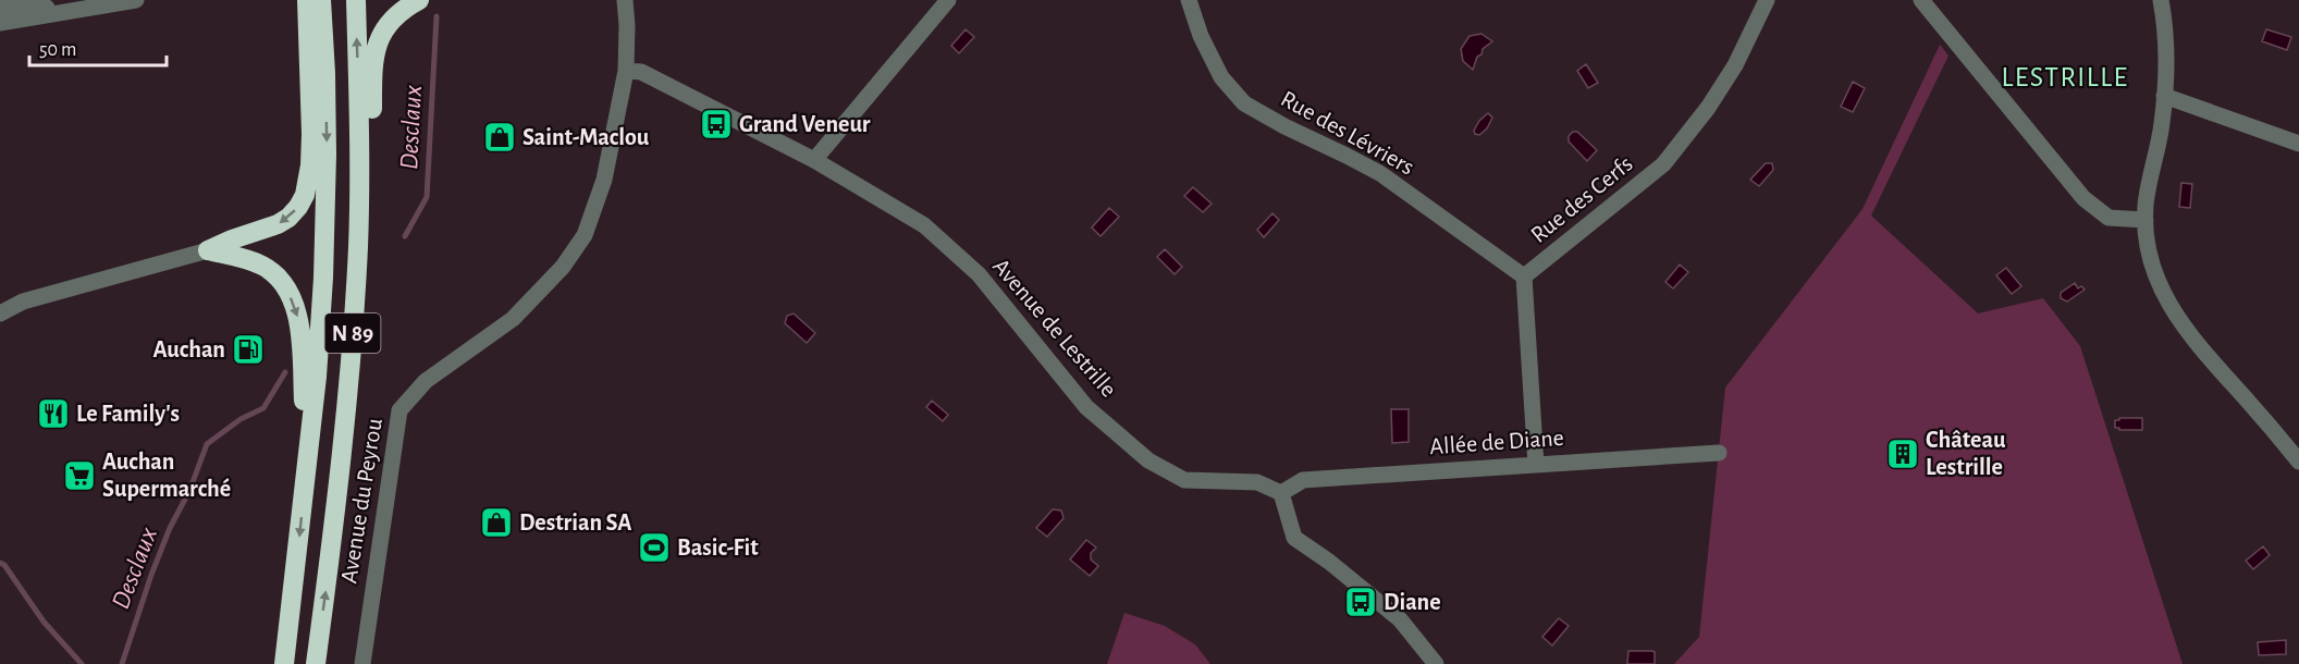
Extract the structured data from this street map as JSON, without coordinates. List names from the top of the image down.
{
  "streets": {
    "highway": ["N 89"],
    "street": [
      "Rue des Lévriers",
      "Rue des Cerfs",
      "Avenue de Lestrille",
      "Allée de Diane",
      "Avenue du Peyrou"
    ]
  },
  "crossings": [
    ["Rue des Lévriers", "Rue des Cerfs"],
    ["Rue des Cerfs", "Allée de Diane"],
    ["Avenue de Lestrille", "Allée de Diane"],
    ["Avenue de Lestrille", "Avenue du Peyrou"]
  ],
  "districts": ["LESTRILLE"],
  "water": ["Desclaux"],
  "places": {
    "bus stop": ["Grand Veneur", "Diane"],
    "shop": ["Saint-Maclou", "Destrian SA"],
    "fuel station": ["Auchan"],
    "restaurant": ["Le Family's"],
    "building": ["Château Lestrille"],
    "supermarket": ["Auchan Supermarché"],
    "sports": ["Basic-Fit"]
  },
  "scale_bar": "50 m"
}
